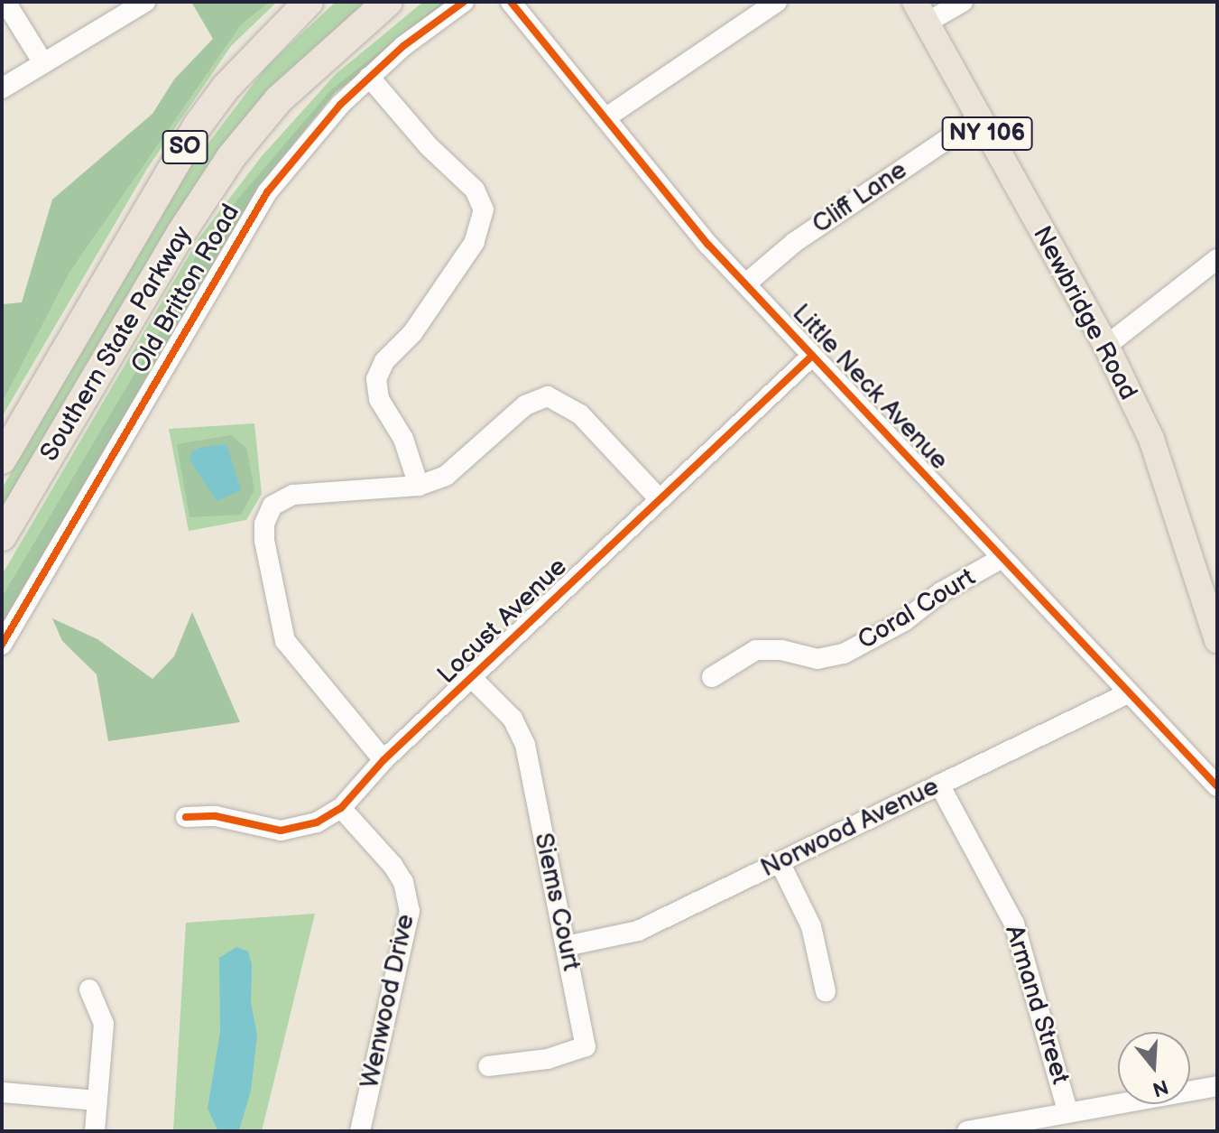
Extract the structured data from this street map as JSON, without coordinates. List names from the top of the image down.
{
  "streets": {
    "highway": ["SO", "Southern State Parkway"],
    "main road": ["NY 106", "Newbridge Road"],
    "street": [
      "Cliff Lane",
      "Old Britton Road",
      "Little Neck Avenue",
      "Coral Court",
      "Locust Avenue",
      "Norwood Avenue",
      "Siems Court",
      "Wenwood Drive",
      "Armand Street"
    ]
  },
  "crossings": [
    ["Cliff Lane", "Newbridge Road"],
    ["Cliff Lane", "Little Neck Avenue"],
    ["Little Neck Avenue", "Coral Court"],
    ["Little Neck Avenue", "Locust Avenue"],
    ["Little Neck Avenue", "Norwood Avenue"],
    ["Locust Avenue", "Siems Court"],
    ["Locust Avenue", "Wenwood Drive"],
    ["Norwood Avenue", "Siems Court"],
    ["Norwood Avenue", "Armand Street"]
  ],
  "north": "bottom"
}
